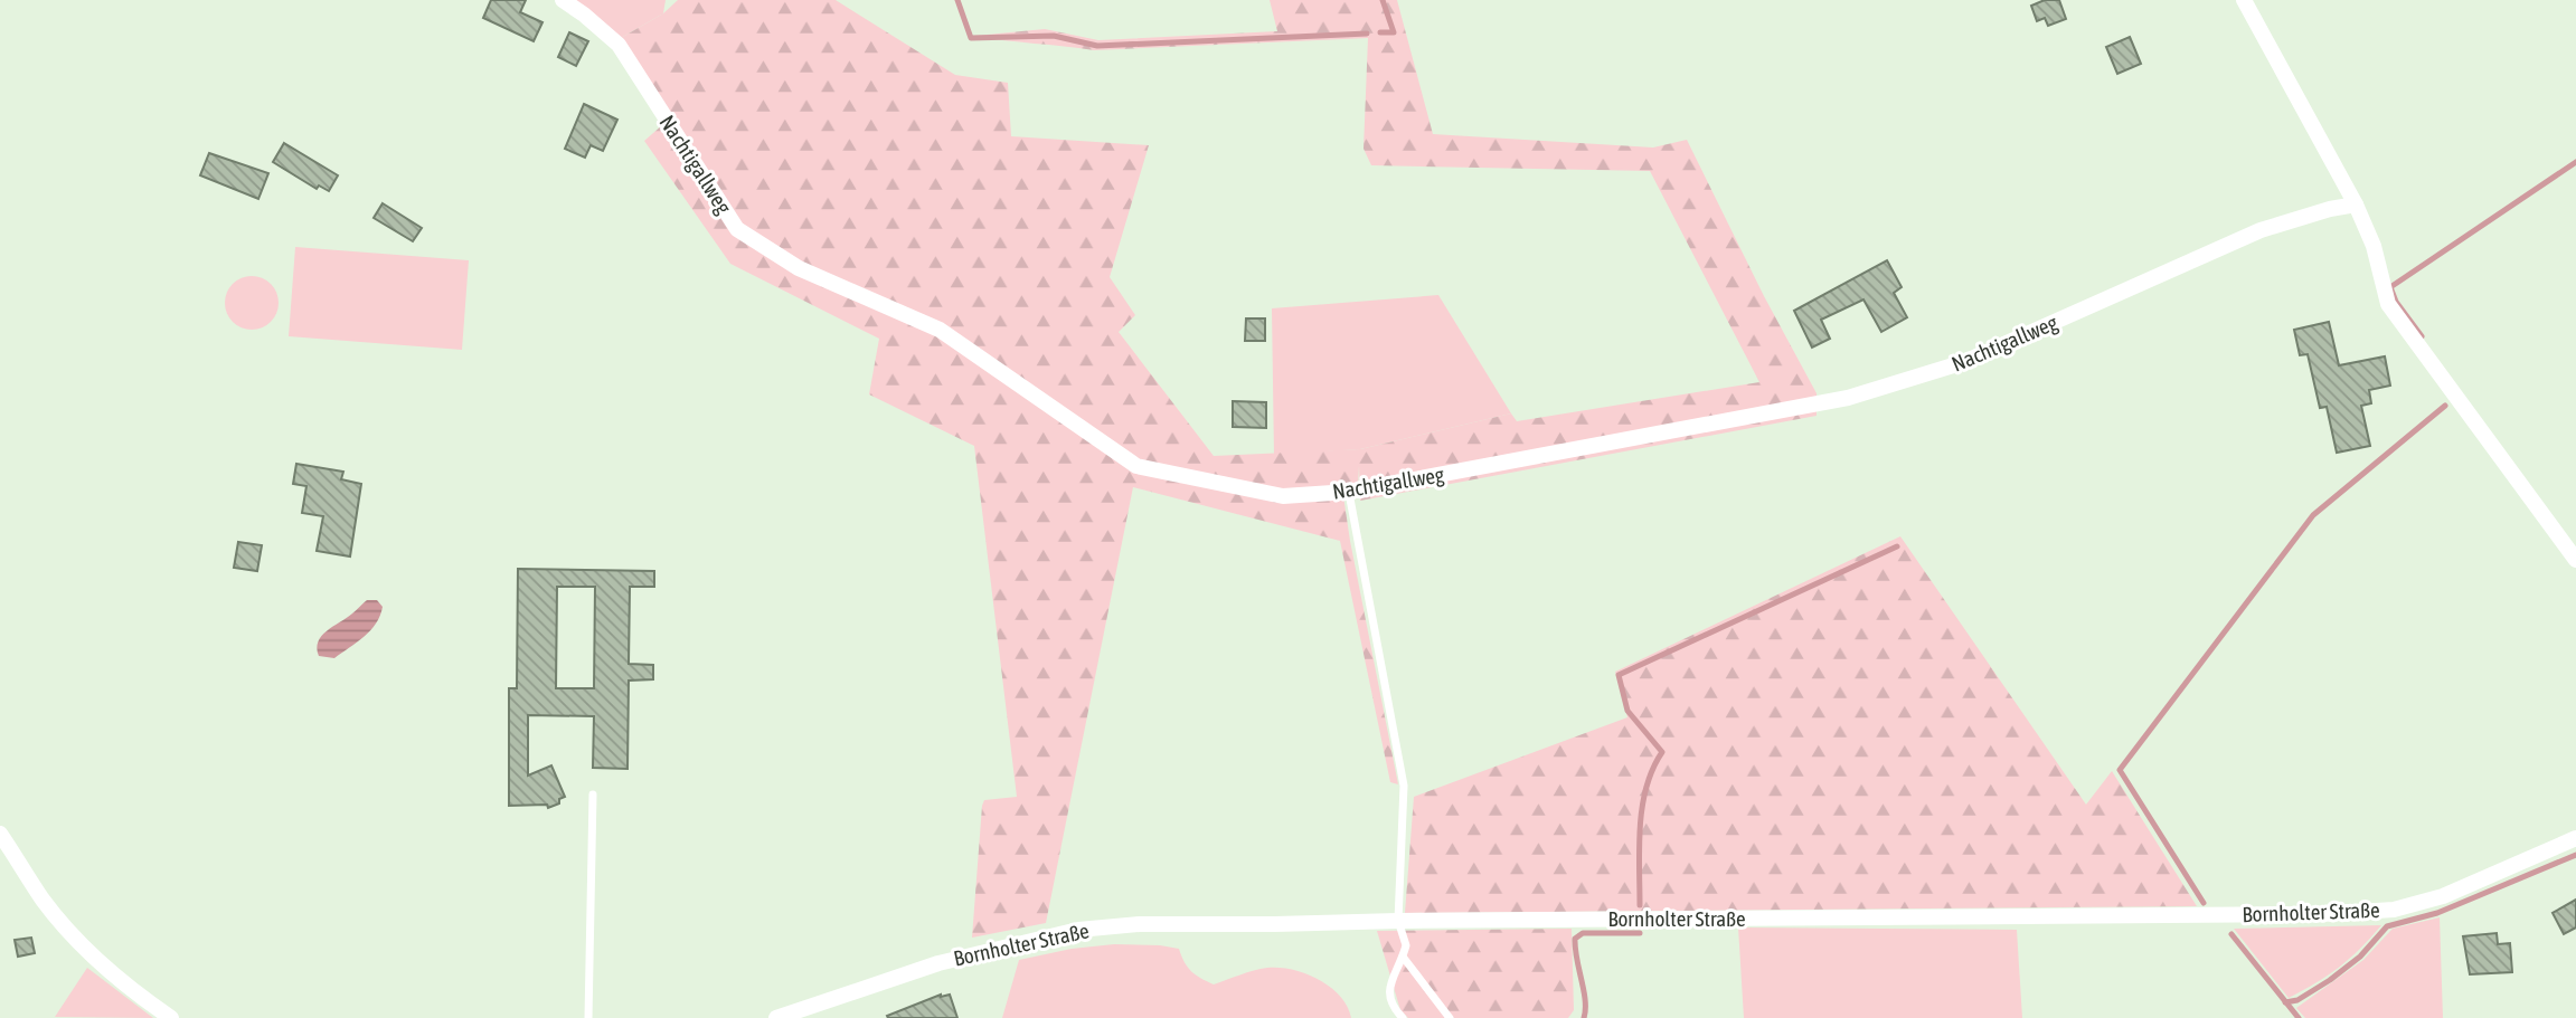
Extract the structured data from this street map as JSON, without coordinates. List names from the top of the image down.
{
  "streets": {
    "street": ["Nachtigallweg", "Bornholter Straße"]
  }
}
